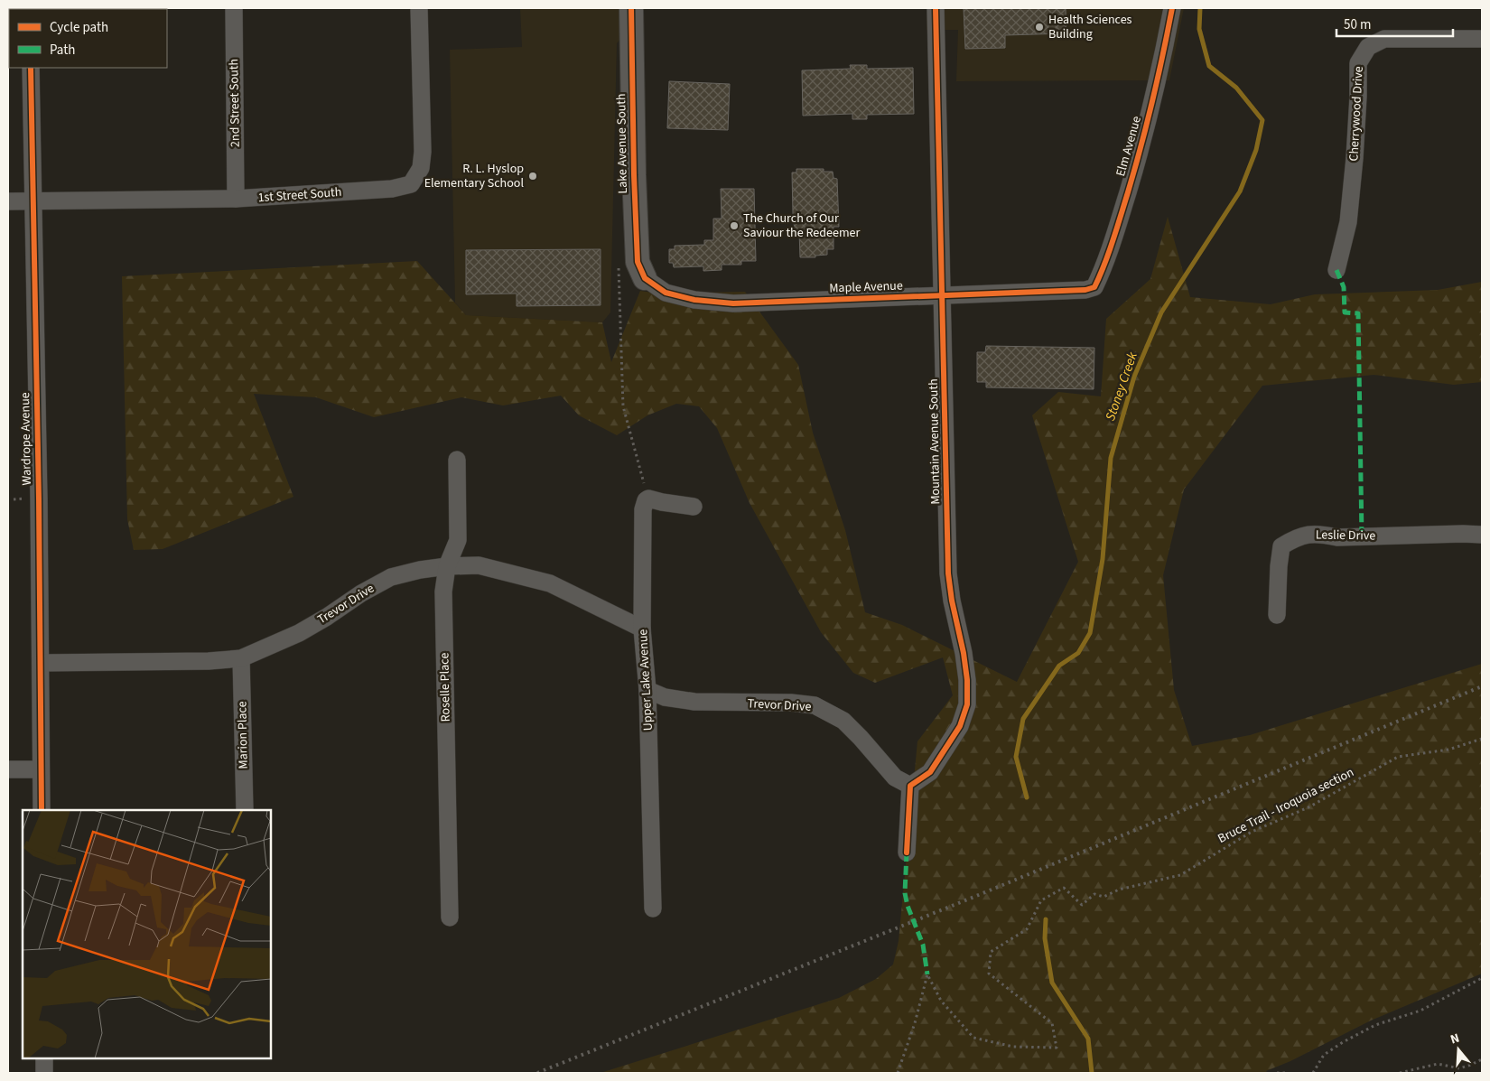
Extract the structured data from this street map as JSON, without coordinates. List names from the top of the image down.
{
  "streets": {
    "street": [
      "2nd Street South",
      "Cherrywood Drive",
      "Lake Avenue South",
      "Elm Avenue",
      "1st Street South",
      "Maple Avenue",
      "Wardrope Avenue",
      "Mountain Avenue South",
      "Leslie Drive",
      "Trevor Drive",
      "Upper Lake Avenue",
      "Roselle Place",
      "Marion Place"
    ],
    "path": ["Bruce Trail - Iroquoia section"]
  },
  "crossings": [
    ["2nd Street South", "1st Street South"],
    ["Lake Avenue South", "Maple Avenue"],
    ["Elm Avenue", "Maple Avenue"],
    ["1st Street South", "Wardrope Avenue"],
    ["Maple Avenue", "Mountain Avenue South"],
    ["Wardrope Avenue", "Trevor Drive"],
    ["Mountain Avenue South", "Trevor Drive"],
    ["Trevor Drive", "Upper Lake Avenue"],
    ["Trevor Drive", "Roselle Place"],
    ["Trevor Drive", "Marion Place"]
  ],
  "water": ["Stoney Creek"],
  "places": ["Health Sciences Building", "R. L. Hyslop Elementary School", "The Church of Our Saviour the Redeemer"],
  "legend": ["Cycle path", "Path"],
  "scale_bar": "50 m",
  "north": "top"
}
